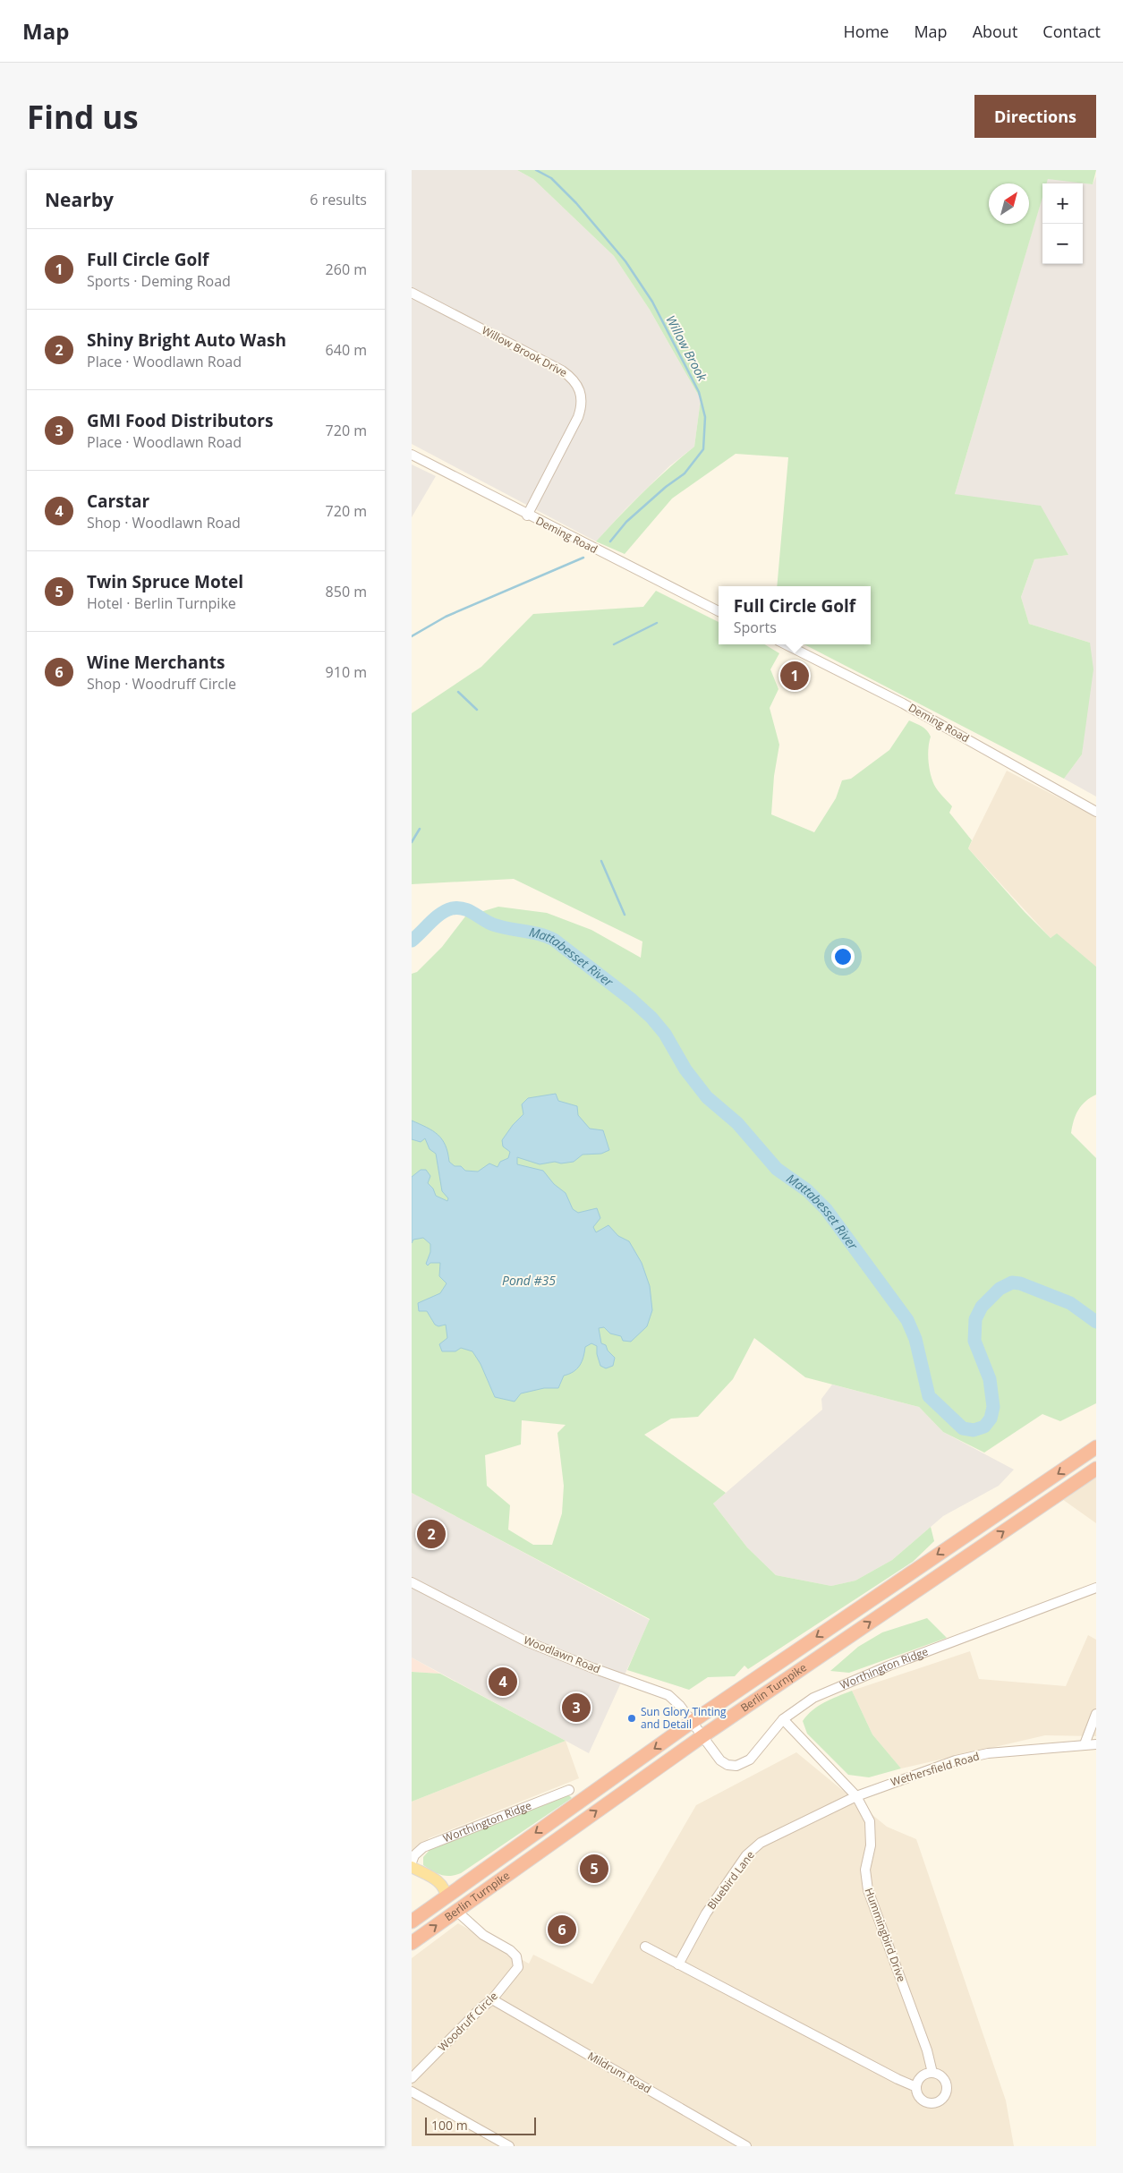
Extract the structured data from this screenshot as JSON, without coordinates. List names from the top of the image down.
{
  "streets": {
    "highway": ["Berlin Turnpike"],
    "street": [
      "Willow Brook Drive",
      "Deming Road",
      "Woodlawn Road",
      "Worthington Ridge",
      "Wethersfield Road",
      "Bluebird Lane",
      "Hummingbird Drive",
      "Woodruff Circle",
      "Mildrum Road"
    ]
  },
  "crossings": [
    ["Willow Brook Drive", "Deming Road"],
    ["Woodlawn Road", "Worthington Ridge"],
    ["Woodlawn Road", "Berlin Turnpike"],
    ["Worthington Ridge", "Berlin Turnpike"],
    ["Worthington Ridge", "Hummingbird Drive"],
    ["Berlin Turnpike", "Woodruff Circle"],
    ["Wethersfield Road", "Bluebird Lane"],
    ["Wethersfield Road", "Hummingbird Drive"],
    ["Bluebird Lane", "Hummingbird Drive"],
    ["Woodruff Circle", "Mildrum Road"]
  ],
  "water": ["Willow Brook", "Mattabesset River", "Pond #35"],
  "places": ["Sun Glory Tinting and Detail"],
  "scale_bar": "100 m",
  "north": "top right",
  "page": {
    "header": "Map",
    "nav": [
      "Home",
      "Map",
      "About",
      "Contact"
    ],
    "buttons": "Directions",
    "title": "Find us",
    "heading": ["Nearby", "6 results"],
    "map_buttons": ["+", "−"],
    "list": [
      {
        "mark": "1",
        "name": "Full Circle Golf",
        "note": "Sports · Deming Road",
        "value": "260 m"
      },
      {
        "mark": "2",
        "name": "Shiny Bright Auto Wash",
        "note": "Place · Woodlawn Road",
        "value": "640 m"
      },
      {
        "mark": "3",
        "name": "GMI Food Distributors",
        "note": "Place · Woodlawn Road",
        "value": "720 m"
      },
      {
        "mark": "4",
        "name": "Carstar",
        "note": "Shop · Woodlawn Road",
        "value": "720 m"
      },
      {
        "mark": "5",
        "name": "Twin Spruce Motel",
        "note": "Hotel · Berlin Turnpike",
        "value": "850 m"
      },
      {
        "mark": "6",
        "name": "Wine Merchants",
        "note": "Shop · Woodruff Circle",
        "value": "910 m"
      }
    ],
    "popup": ["Full Circle Golf", "Sports"],
    "pins": [
      "1",
      "2",
      "4",
      "3",
      "5",
      "6"
    ],
    "scale": "100 m"
  }
}
